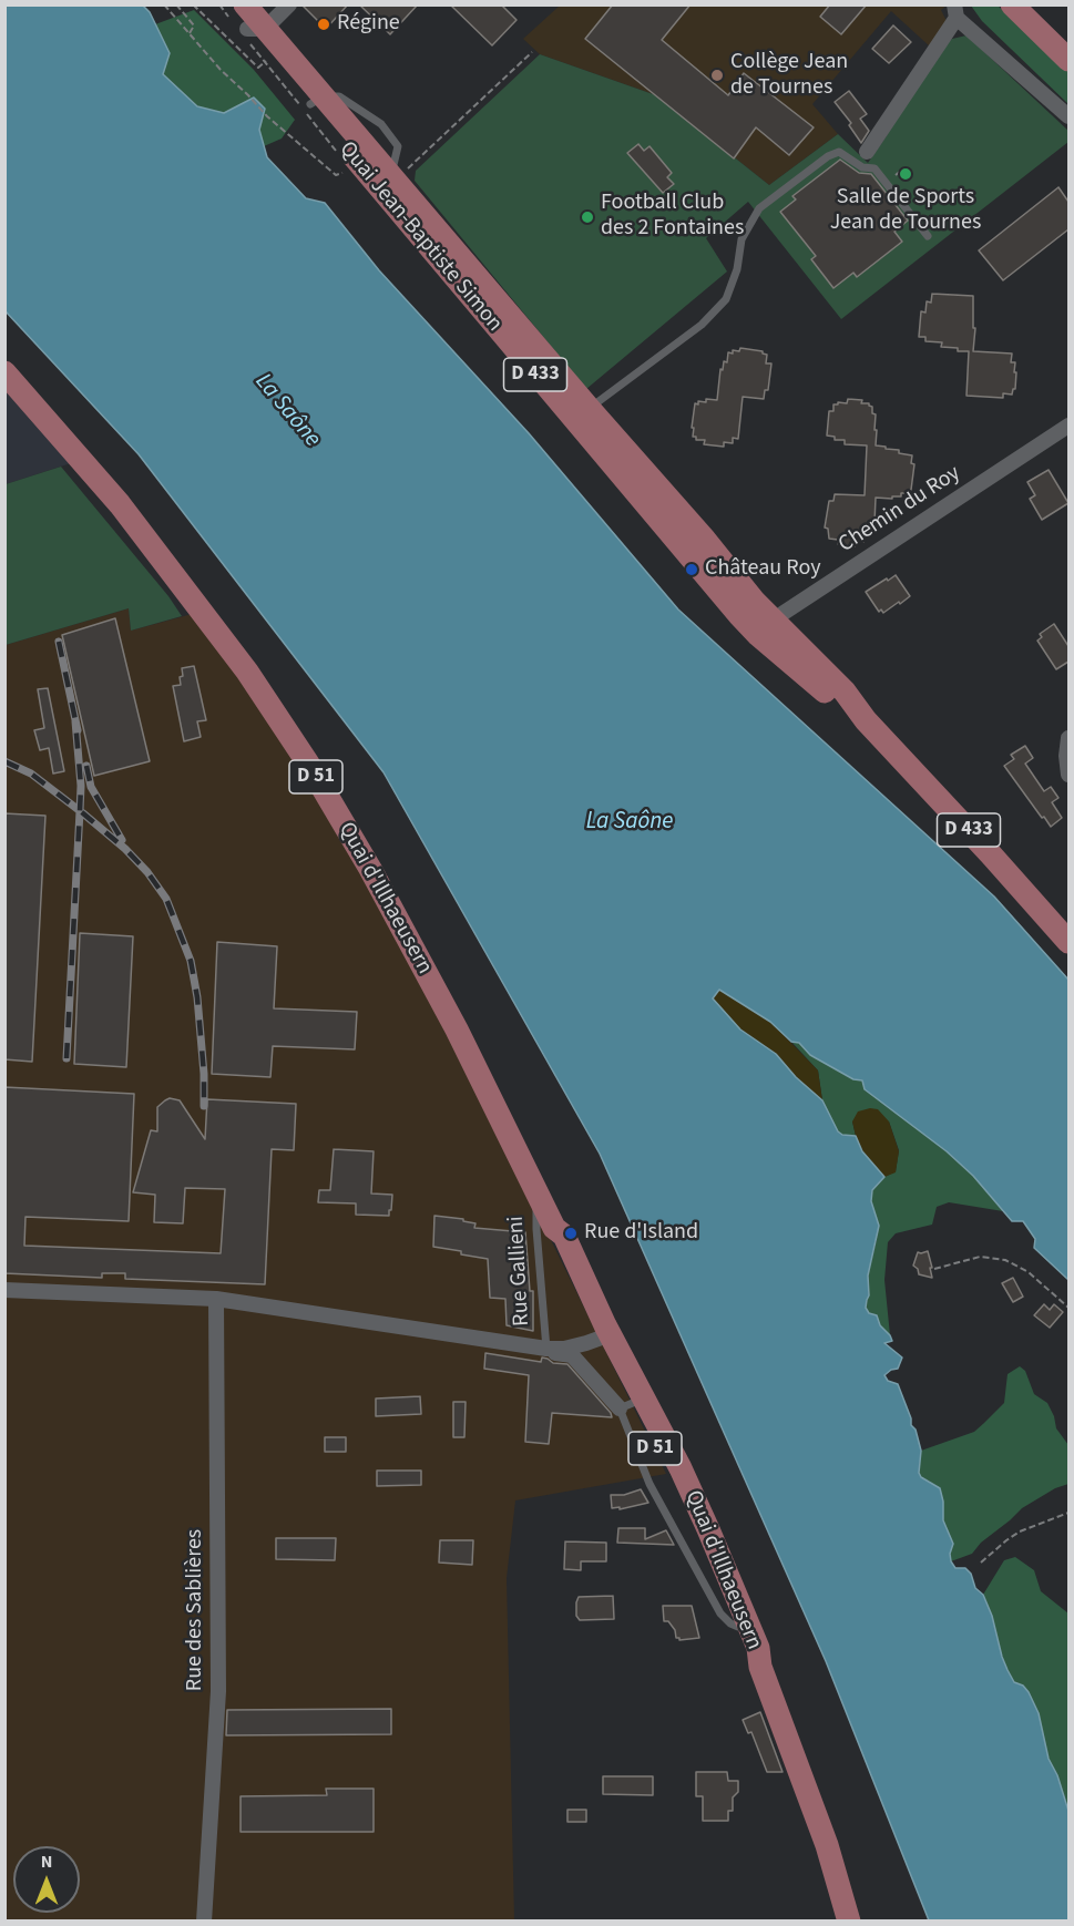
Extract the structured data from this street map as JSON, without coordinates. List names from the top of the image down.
{
  "streets": {
    "main road": [
      "Quai Jean-Baptiste Simon",
      "D 433",
      "D 51",
      "Quai d'Illhaeusern"
    ],
    "street": ["Chemin du Roy", "Rue Gallieni", "Rue des Sablières"]
  },
  "crossings": [
    ["Quai Jean-Baptiste Simon", "Chemin du Roy"],
    ["Quai d'Illhaeusern", "Rue Gallieni"]
  ],
  "water": ["La Saône"],
  "places": [
    "Régine",
    "Collège Jean de Tournes",
    "Salle de Sports Jean de Tournes",
    "Football Club des 2 Fontaines",
    "Château Roy",
    "Rue d'Island"
  ],
  "north": "top"
}
